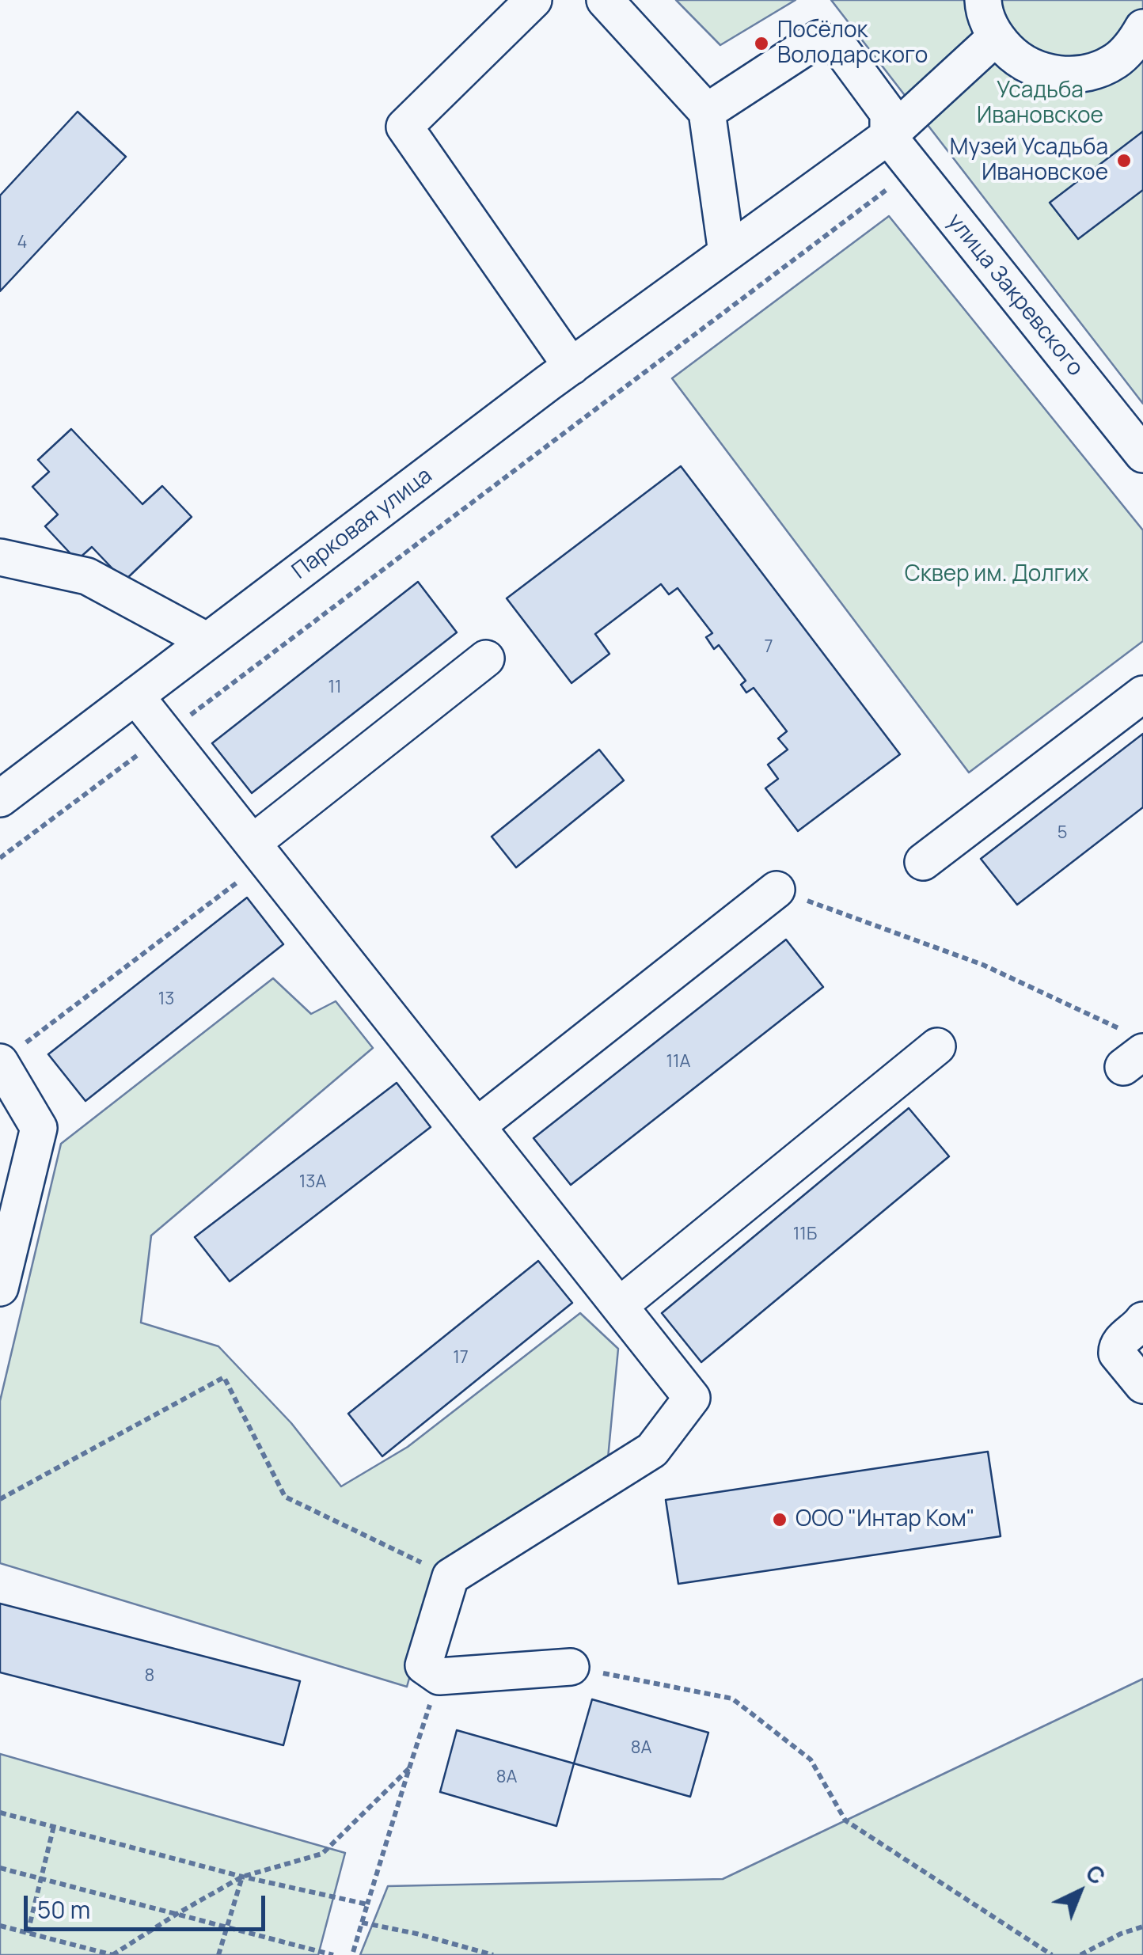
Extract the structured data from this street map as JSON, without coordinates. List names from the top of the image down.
{
  "streets": {
    "street": ["улица Закревского", "Парковая улица"]
  },
  "crossings": [
    ["улица Закревского", "Парковая улица"]
  ],
  "parks": ["Усадьба Ивановское", "Сквер им. Долгих"],
  "places": ["Посёлок Володарского", "Музей Усадьба Ивановское", "ООО \"Интар Ком\""],
  "house_numbers": [
    "4",
    "7",
    "11",
    "5",
    "13",
    "11А",
    "13А",
    "11Б",
    "17",
    "8",
    "8А",
    "8А"
  ],
  "scale_bar": "50 m",
  "north": "top right"
}
